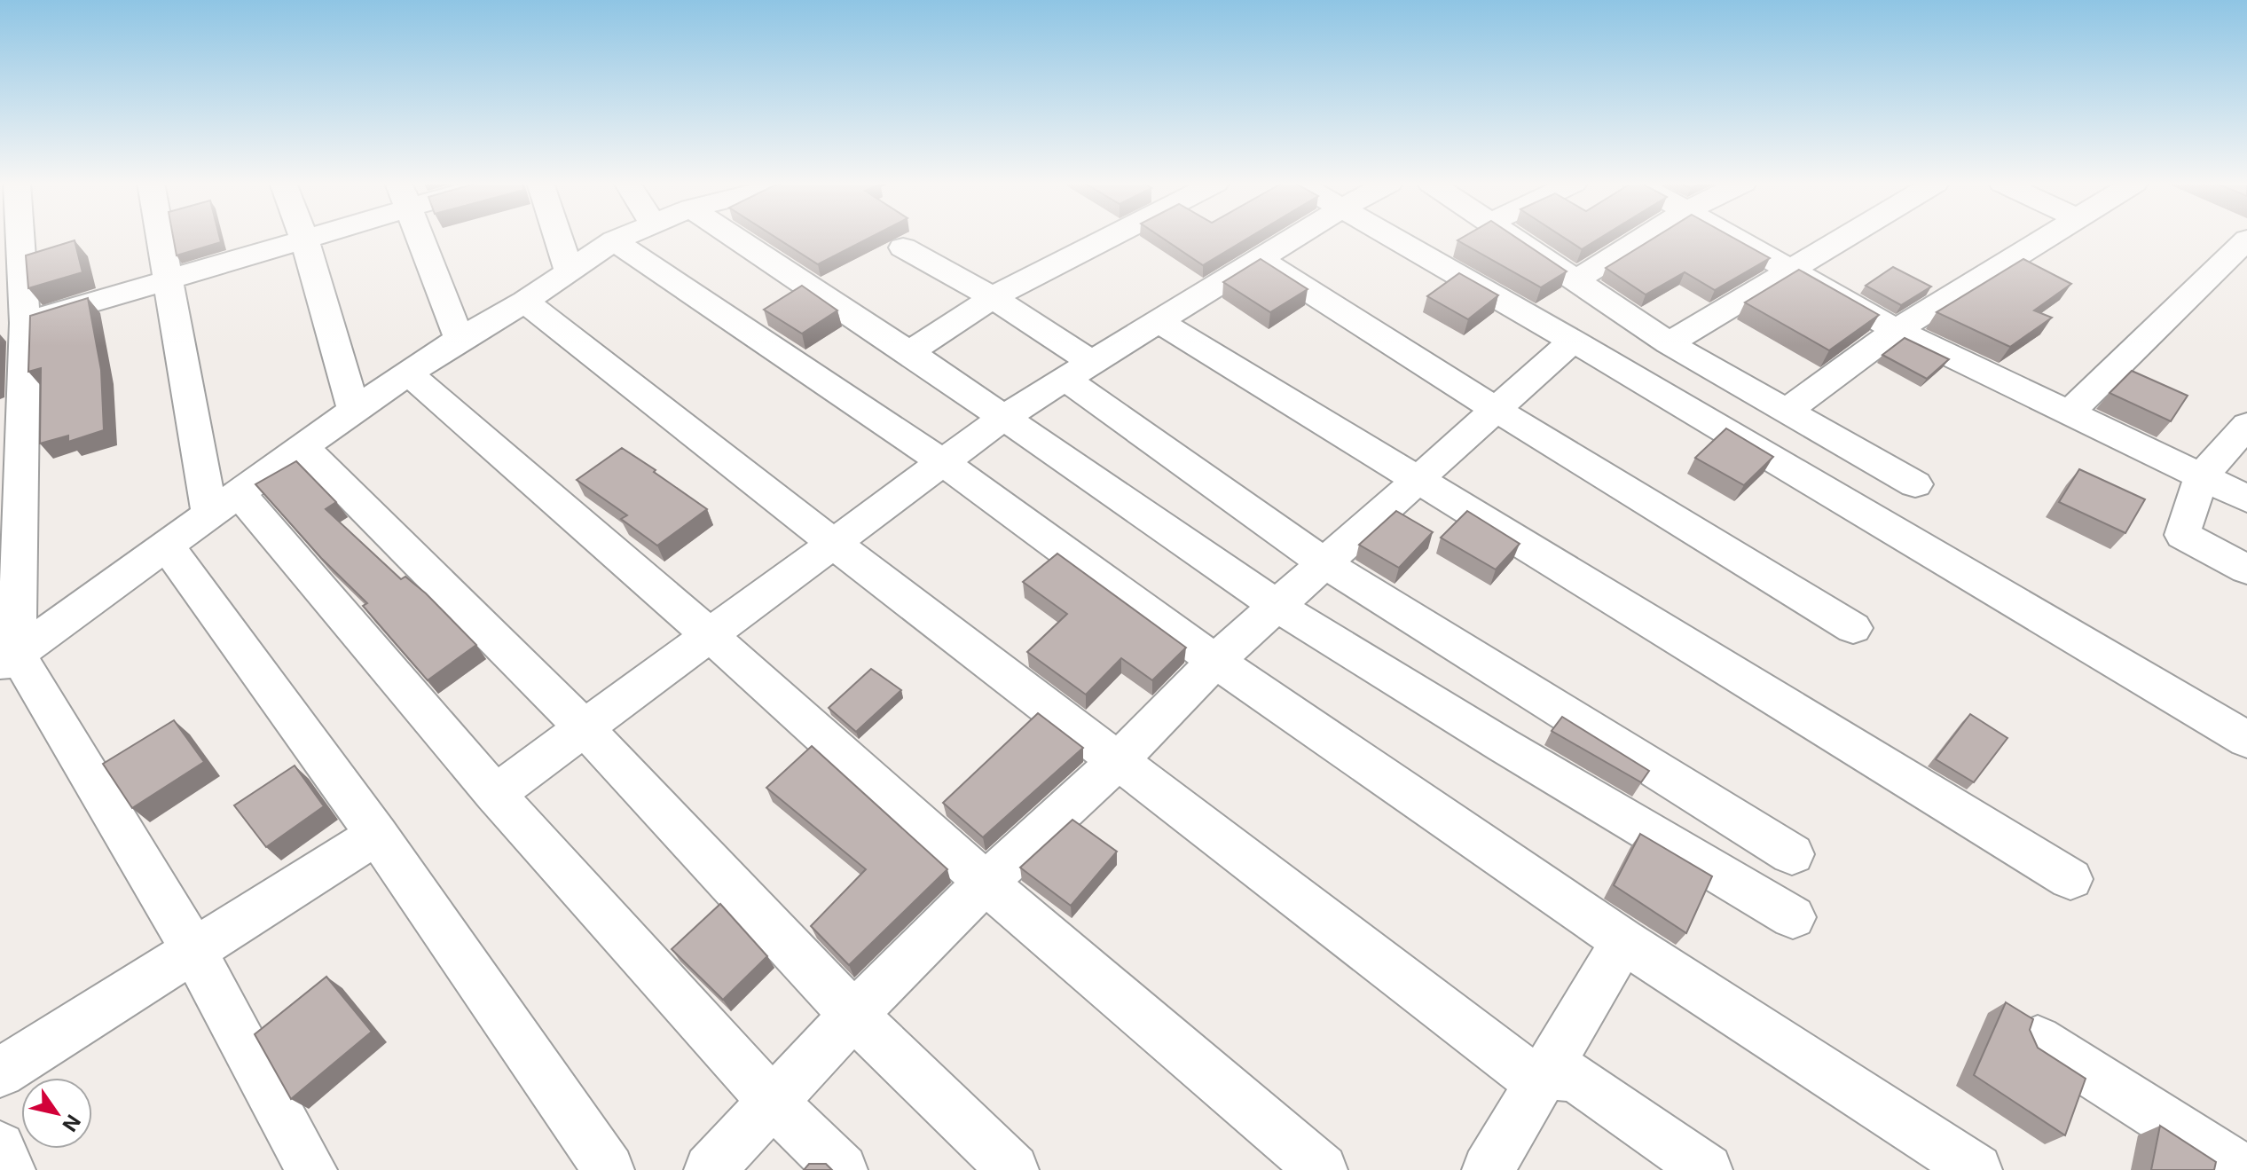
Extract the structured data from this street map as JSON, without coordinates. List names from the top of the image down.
{
  "north": "bottom right"
}
